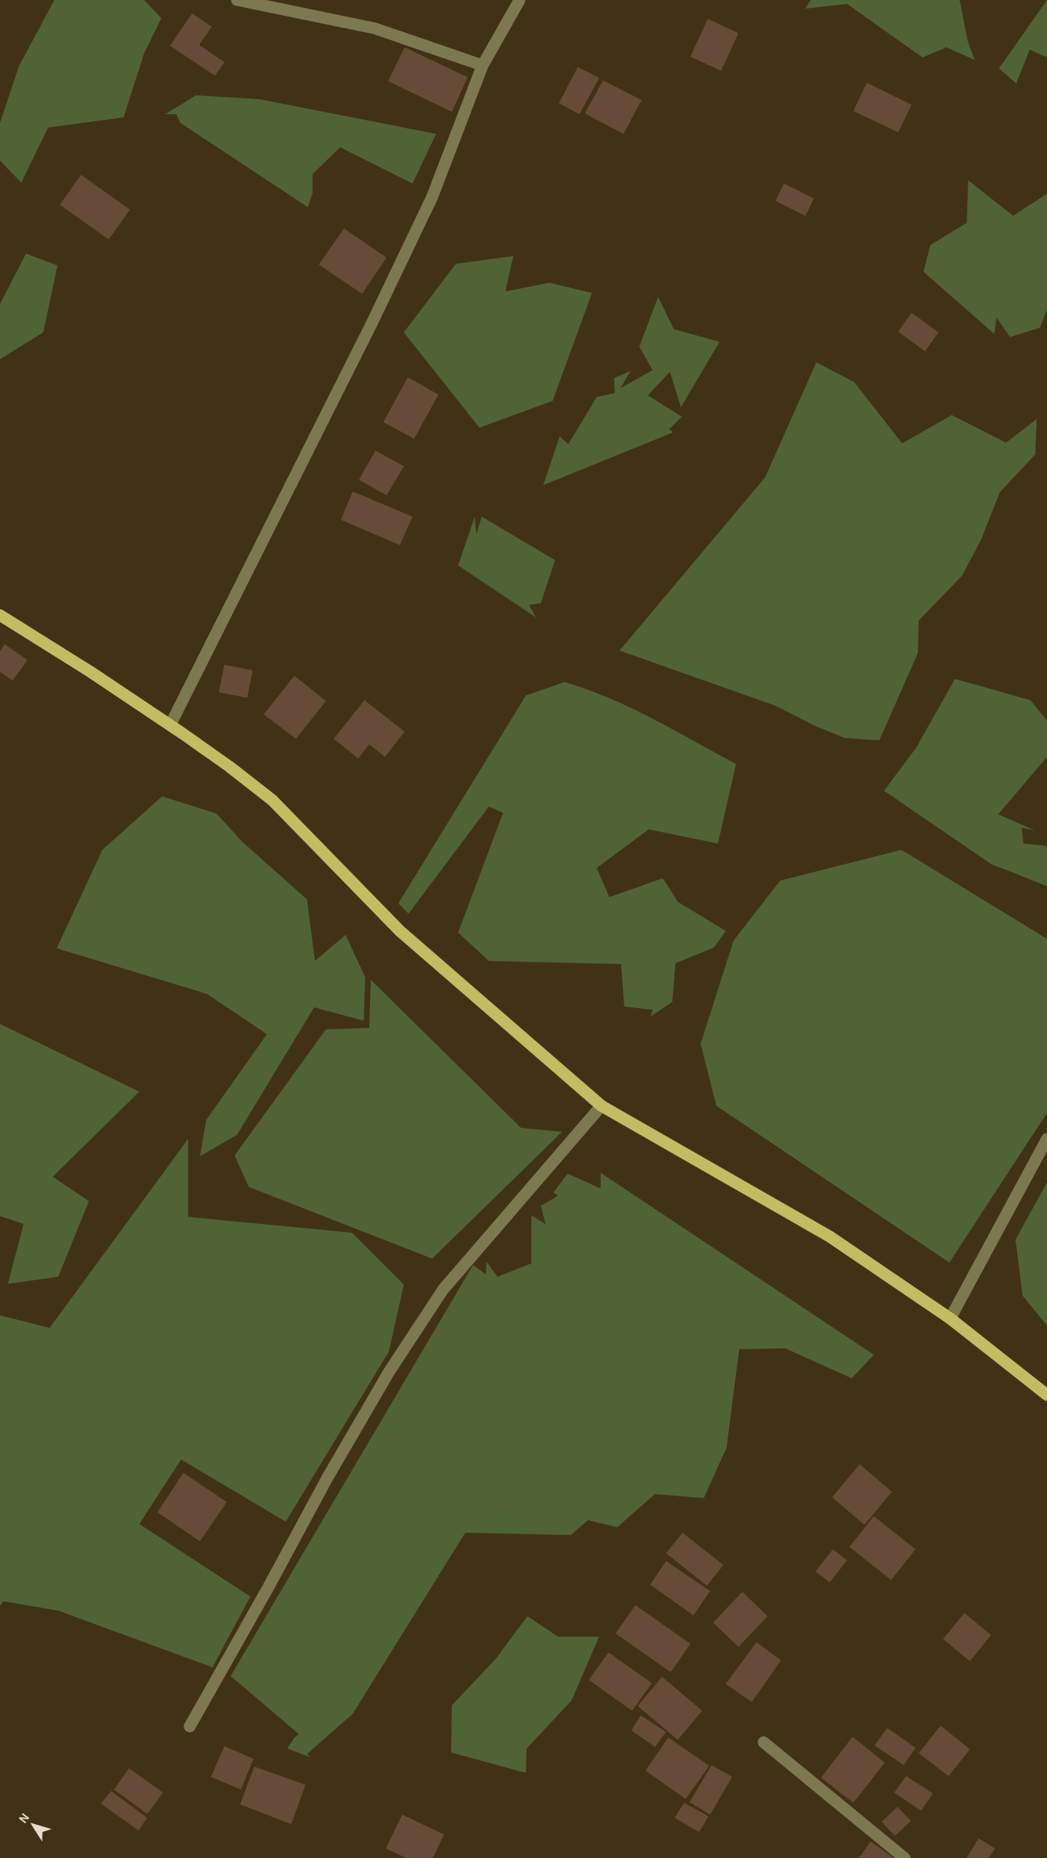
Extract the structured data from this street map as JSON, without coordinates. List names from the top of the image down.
{
  "north": "top left"
}
